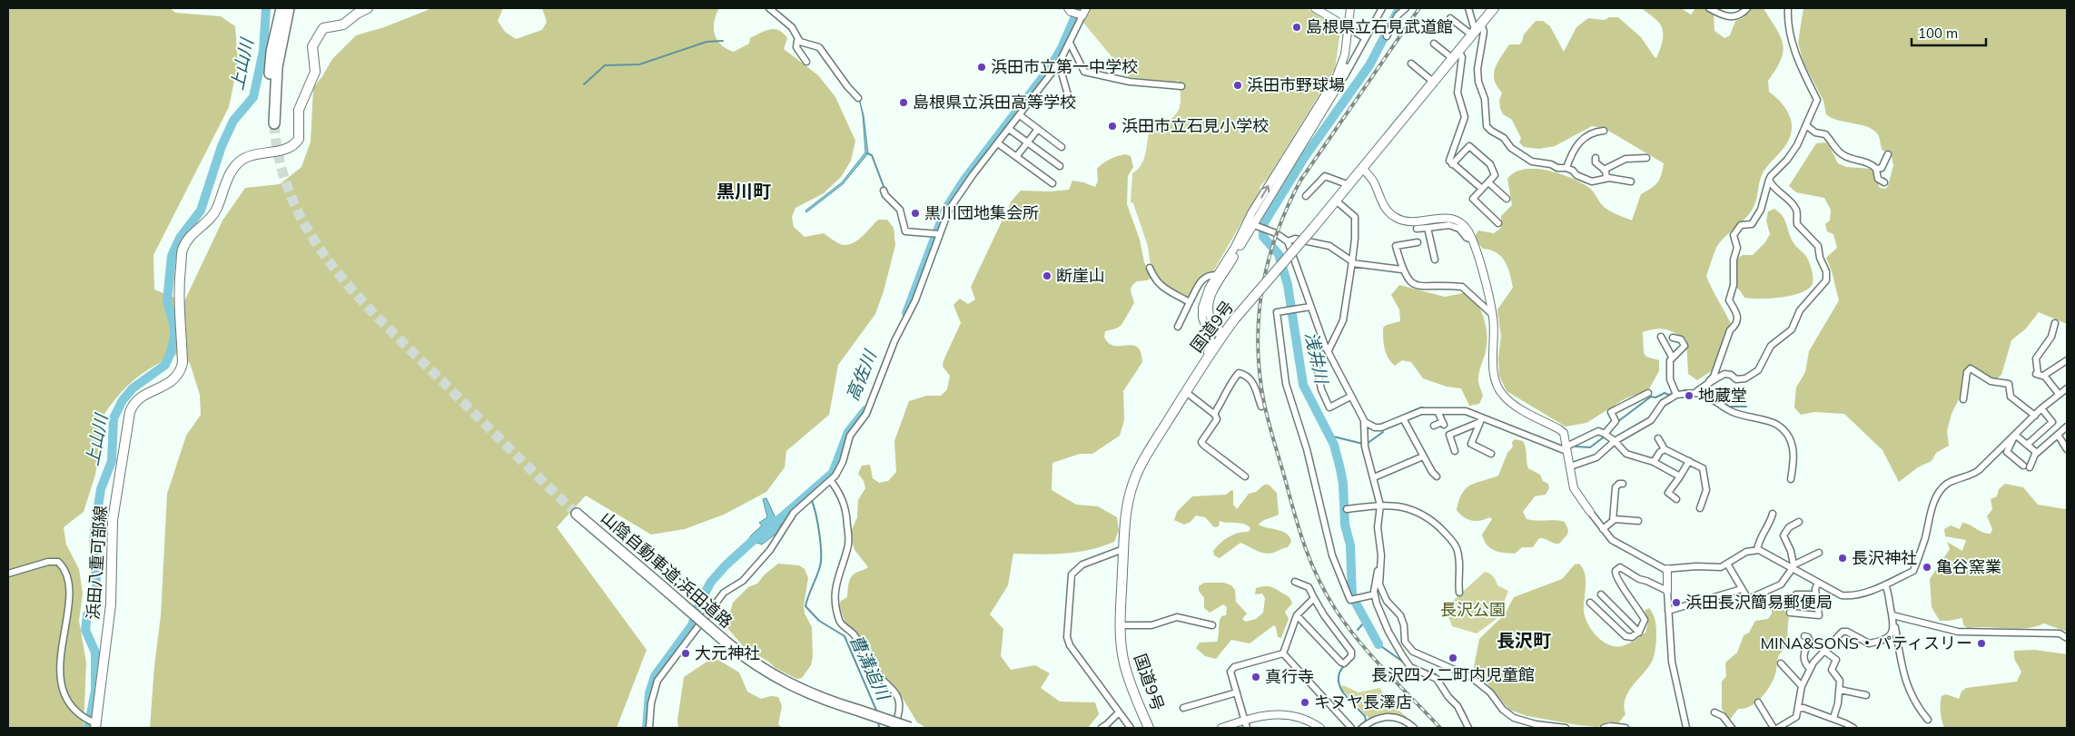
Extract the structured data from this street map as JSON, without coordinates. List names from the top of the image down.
{
  "streets": {
    "highway": ["山陰自動車道;浜田道路"],
    "main road": ["国道9号", "浜田八重可部線"]
  },
  "districts": ["黒川町", "長沢町"],
  "water": [
    "上山川",
    "浅井川",
    "高佐川",
    "曹溝追川"
  ],
  "parks": ["長沢公園"],
  "places": [
    "島根県立石見武道館",
    "浜田市立第一中学校",
    "浜田市野球場",
    "島根県立浜田高等学校",
    "浜田市立石見小学校",
    "黒川団地集会所",
    "断崖山",
    "地蔵堂",
    "長沢神社",
    "亀谷窯業",
    "浜田長沢簡易郵便局",
    "MINA&SONS・パティスリー",
    "大元神社",
    "長沢四ノ二町内児童館",
    "真行寺",
    "キヌヤ長澤店"
  ],
  "scale_bar": "100 m"
}
